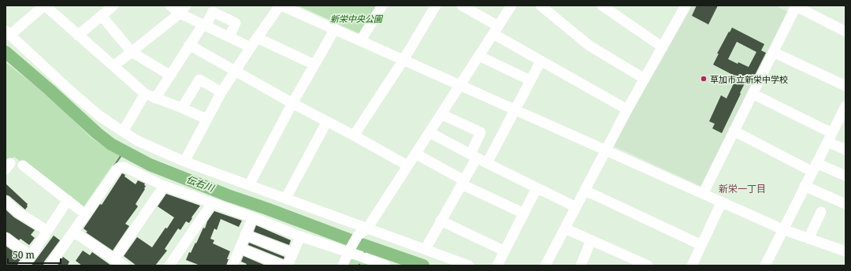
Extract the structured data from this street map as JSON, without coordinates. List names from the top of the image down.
{
  "districts": ["新栄一丁目"],
  "water": ["伝右川"],
  "parks": ["新栄中央公園"],
  "places": ["草加市立新栄中学校"],
  "scale_bar": "50 m"
}
